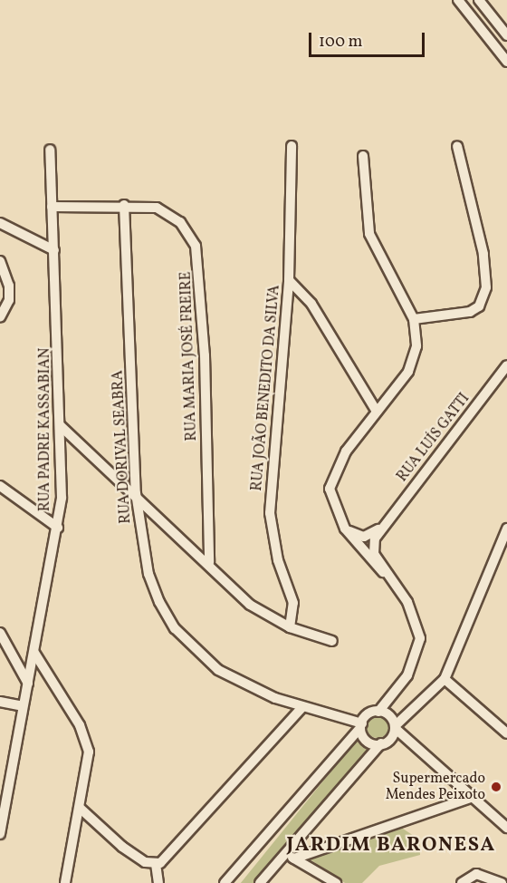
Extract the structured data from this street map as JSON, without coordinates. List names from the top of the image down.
{
  "streets": {
    "street": [
      "RUA MARIA JOSÉ FREIRE",
      "RUA JOÃO BENEDITO DA SILVA",
      "RUA PADRE KASSABIAN",
      "RUA LUÍS GATTI",
      "RUA DORIVAL SEABRA"
    ]
  },
  "crossings": [
    ["RUA MARIA JOSÉ FREIRE", "RUA PADRE KASSABIAN"],
    ["RUA MARIA JOSÉ FREIRE", "RUA DORIVAL SEABRA"],
    ["RUA LUÍS GATTI", "RUA DORIVAL SEABRA"]
  ],
  "districts": ["JARDIM BARONESA"],
  "places": ["Supermercado Mendes Peixoto"],
  "scale_bar": "100 m"
}
